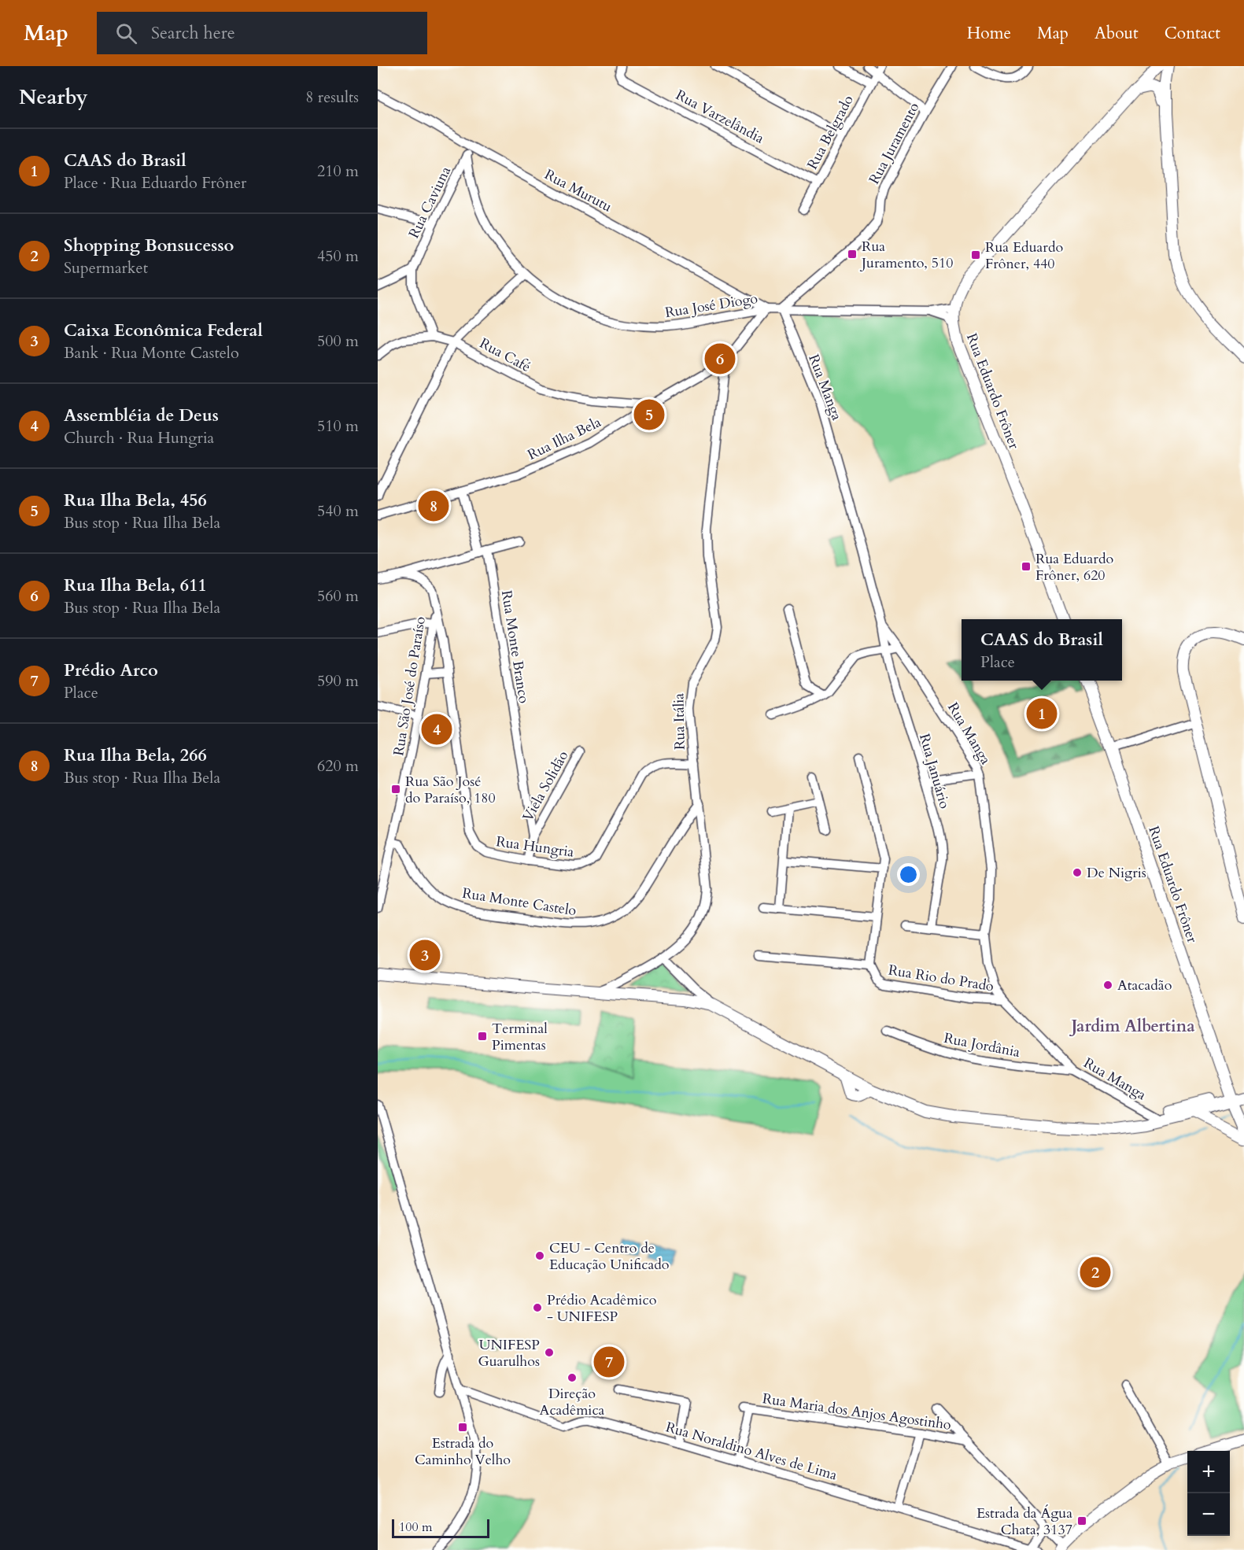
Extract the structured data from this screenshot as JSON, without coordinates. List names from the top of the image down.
{
  "streets": {
    "main road": ["Rua Eduardo Frôner"],
    "street": [
      "Rua Varzelândia",
      "Rua Belgrado",
      "Rua Juramento",
      "Rua Murutu",
      "Rua Caviuna",
      "Rua José Diogo",
      "Rua Café",
      "Rua Manga",
      "Rua Ilha Bela",
      "Rua Monte Branco",
      "Rua São José do Paraíso",
      "Rua Itália",
      "Rua Januário",
      "Viela Solidão",
      "Rua Hungria",
      "Rua Monte Castelo",
      "Rua Rio do Prado",
      "Rua Jordânia",
      "Rua Maria dos Anjos Agostinho",
      "Rua Noraldino Alves de Lima"
    ]
  },
  "crossings": [
    ["Rua Varzelândia", "Rua Belgrado"],
    ["Rua Juramento", "Rua Manga"],
    ["Rua Murutu", "Rua Caviuna"],
    ["Rua Murutu", "Rua José Diogo"],
    ["Rua Murutu", "Rua Ilha Bela"],
    ["Rua Caviuna", "Rua José Diogo"],
    ["Rua José Diogo", "Rua Ilha Bela"],
    ["Rua Café", "Rua Ilha Bela"],
    ["Rua Manga", "Rua Januário"],
    ["Rua Manga", "Rua Rio do Prado"],
    ["Rua Manga", "Rua Jordânia"],
    ["Rua Ilha Bela", "Rua Monte Branco"],
    ["Rua Ilha Bela", "Rua Itália"],
    ["Rua Monte Branco", "Viela Solidão"],
    ["Rua São José do Paraíso", "Rua Hungria"],
    ["Rua São José do Paraíso", "Rua Monte Castelo"],
    ["Rua Itália", "Rua Hungria"],
    ["Rua Itália", "Rua Monte Castelo"],
    ["Viela Solidão", "Rua Hungria"],
    ["Rua Maria dos Anjos Agostinho", "Rua Noraldino Alves de Lima"]
  ],
  "districts": ["Jardim Albertina"],
  "places": {
    "transit": [
      "Rua Juramento, 510",
      "Rua Eduardo Frôner, 440",
      "Rua Eduardo Frôner, 620",
      "Rua São José do Paraíso, 180",
      "Terminal Pimentas",
      "Estrada do Caminho Velho",
      "Estrada da Água Chata, 3137"
    ],
    "other": [
      "De Nigris",
      "Atacadão",
      "CEU - Centro de Educação Unificado",
      "Prédio Acadêmico - UNIFESP",
      "UNIFESP Guarulhos",
      "Direção Acadêmica"
    ]
  },
  "scale_bar": "100 m",
  "page": {
    "header": "Map",
    "search": "Search here",
    "nav": [
      "Home",
      "Map",
      "About",
      "Contact"
    ],
    "heading": ["Nearby", "8 results"],
    "list": [
      {
        "mark": "1",
        "name": "CAAS do Brasil",
        "note": "Place · Rua Eduardo Frôner",
        "value": "210 m"
      },
      {
        "mark": "2",
        "name": "Shopping Bonsucesso",
        "note": "Supermarket",
        "value": "450 m"
      },
      {
        "mark": "3",
        "name": "Caixa Econômica Federal",
        "note": "Bank · Rua Monte Castelo",
        "value": "500 m"
      },
      {
        "mark": "4",
        "name": "Assembléia de Deus",
        "note": "Church · Rua Hungria",
        "value": "510 m"
      },
      {
        "mark": "5",
        "name": "Rua Ilha Bela, 456",
        "note": "Bus stop · Rua Ilha Bela",
        "value": "540 m"
      },
      {
        "mark": "6",
        "name": "Rua Ilha Bela, 611",
        "note": "Bus stop · Rua Ilha Bela",
        "value": "560 m"
      },
      {
        "mark": "7",
        "name": "Prédio Arco",
        "note": "Place",
        "value": "590 m"
      },
      {
        "mark": "8",
        "name": "Rua Ilha Bela, 266",
        "note": "Bus stop · Rua Ilha Bela",
        "value": "620 m"
      }
    ],
    "pins": [
      "6",
      "5",
      "8",
      "1",
      "4",
      "3",
      "2",
      "7"
    ],
    "popup": ["CAAS do Brasil", "Place"],
    "map_buttons": ["+", "−"],
    "scale": "100 m"
  }
}
